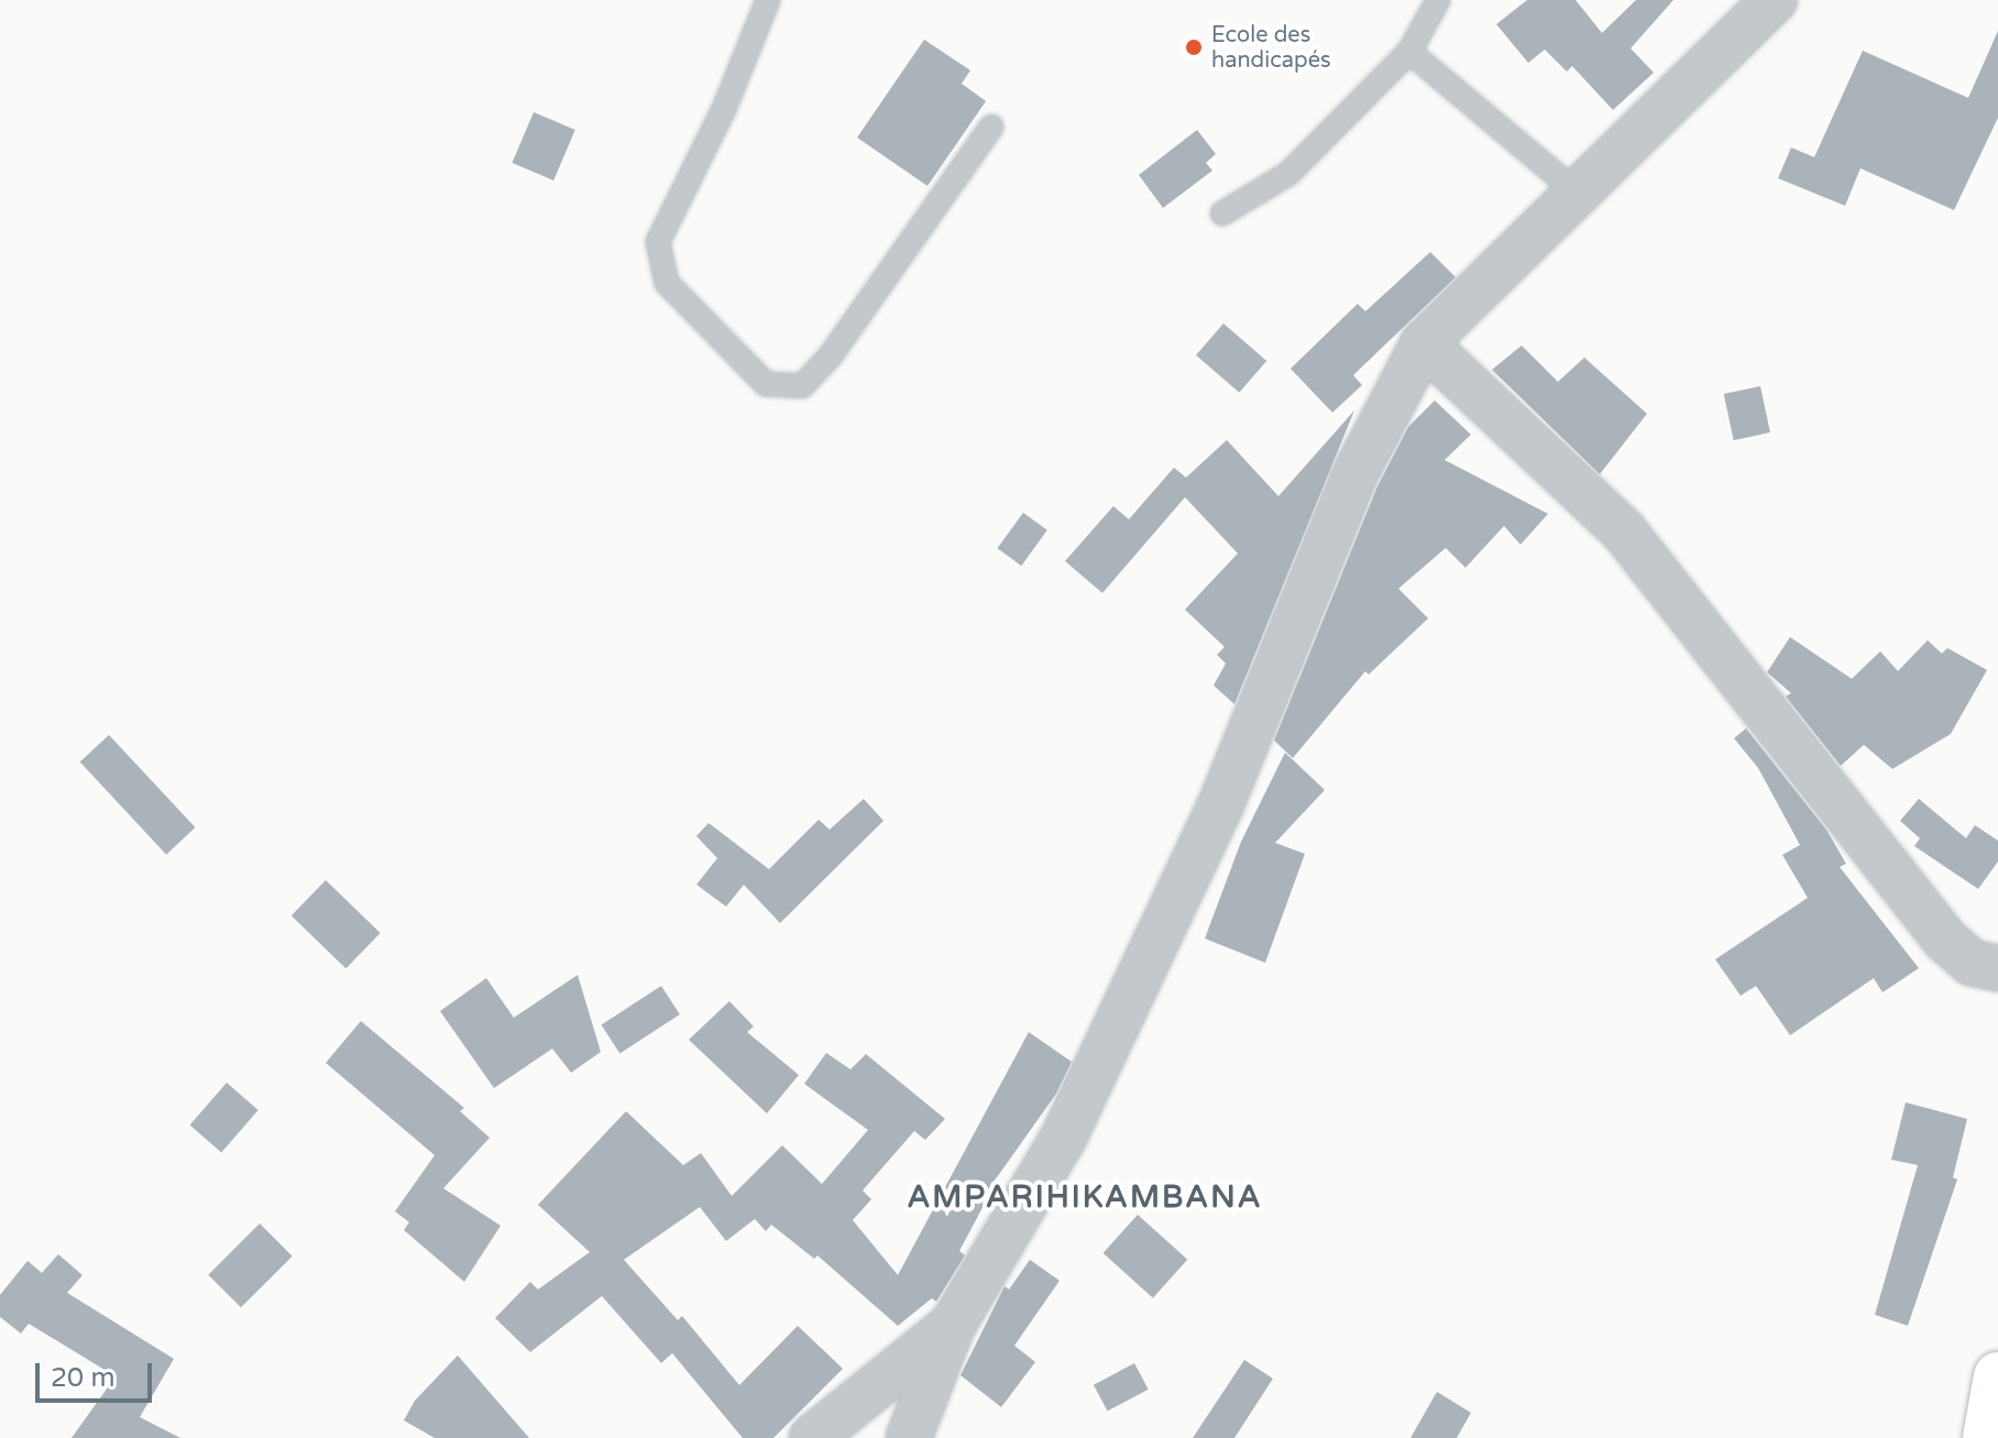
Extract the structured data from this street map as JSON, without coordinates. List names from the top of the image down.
{
  "districts": ["AMPARIHIKAMBANA"],
  "places": ["Ecole des handicapés"],
  "scale_bar": "20 m"
}
